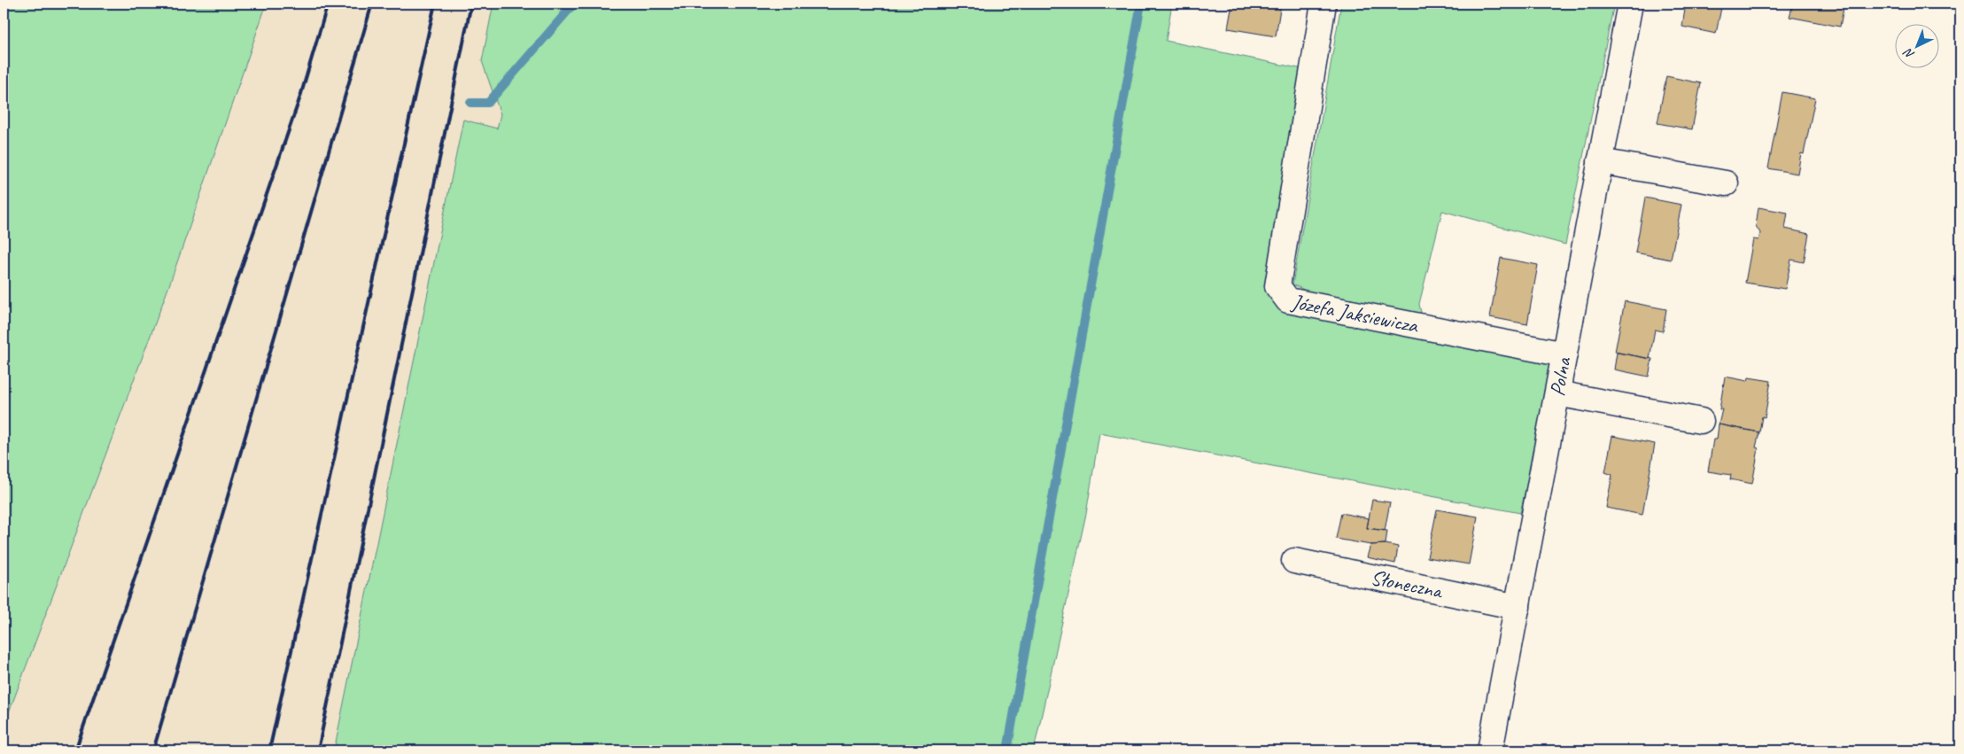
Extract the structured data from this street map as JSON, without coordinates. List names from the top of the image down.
{
  "streets": {
    "street": ["Józefa Jaksiewicza", "Polna", "Słoneczna"]
  },
  "crossings": [
    ["Józefa Jaksiewicza", "Polna"],
    ["Polna", "Słoneczna"]
  ],
  "north": "bottom left"
}
